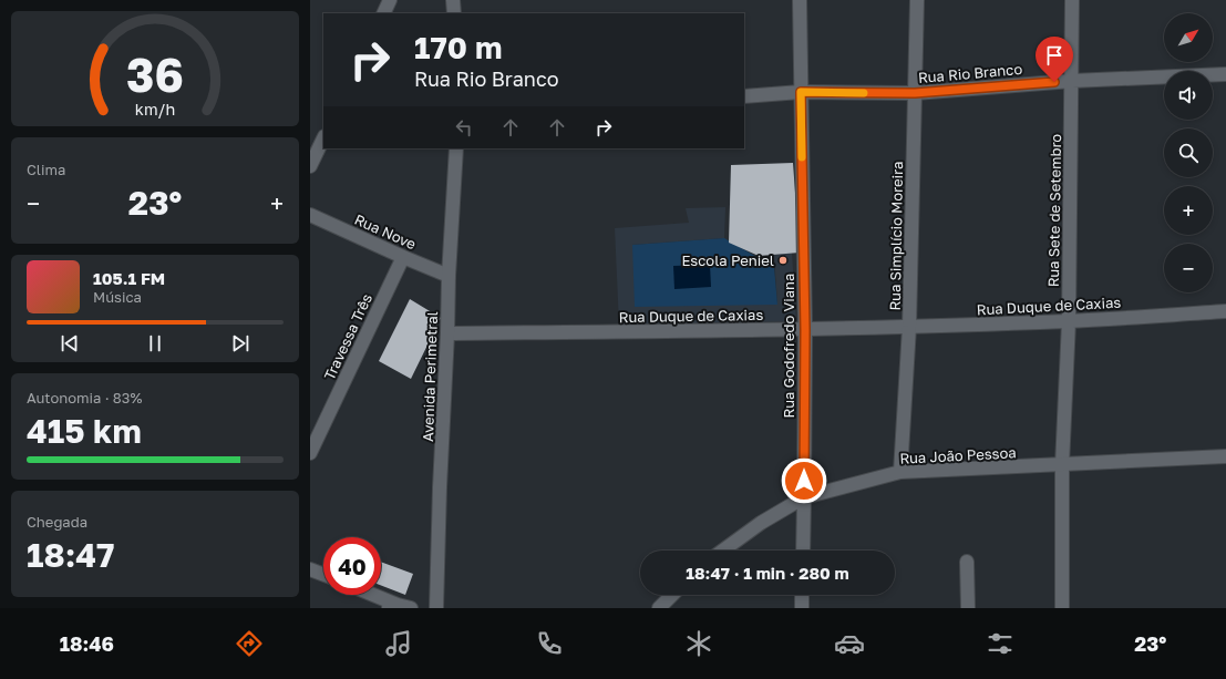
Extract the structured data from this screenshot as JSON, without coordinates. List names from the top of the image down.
{
  "streets": {
    "street": [
      "Rua Rio Branco",
      "Rua Sete de Setembro",
      "Rua Nove",
      "Rua Simplício Moreira",
      "Rua Duque de Caxias",
      "Travessa Três",
      "Rua Godofredo Viana",
      "Avenida Perimetral",
      "Rua João Pessoa"
    ]
  },
  "crossings": [
    ["Rua Rio Branco", "Rua Sete de Setembro"],
    ["Rua Rio Branco", "Rua Simplício Moreira"],
    ["Rua Rio Branco", "Rua Godofredo Viana"],
    ["Rua Sete de Setembro", "Rua Duque de Caxias"],
    ["Rua Sete de Setembro", "Rua João Pessoa"],
    ["Rua Nove", "Travessa Três"],
    ["Rua Nove", "Avenida Perimetral"],
    ["Rua Simplício Moreira", "Rua Duque de Caxias"],
    ["Rua Simplício Moreira", "Rua João Pessoa"],
    ["Rua Duque de Caxias", "Rua Godofredo Viana"],
    ["Rua Duque de Caxias", "Avenida Perimetral"],
    ["Rua Godofredo Viana", "Rua João Pessoa"]
  ],
  "places": ["Escola Peniel"],
  "north": "top right",
  "page": {
    "map_buttons": ["+", "−"],
    "turn": ["170 m", "Rua Rio Branco"],
    "tile": [
      "Clima",
      ["Autonomia · 83%", "415 km"],
      ["Chegada", "18:47"]
    ],
    "heat": ["−", "23°", "+"],
    "song": ["105.1 FM", "Música"],
    "limit": "40",
    "trip": "18:47 · 1 min · 280 m",
    "tabs": ["18:46", "23°"],
    "gauge": ["36", "km/h"]
  }
}
